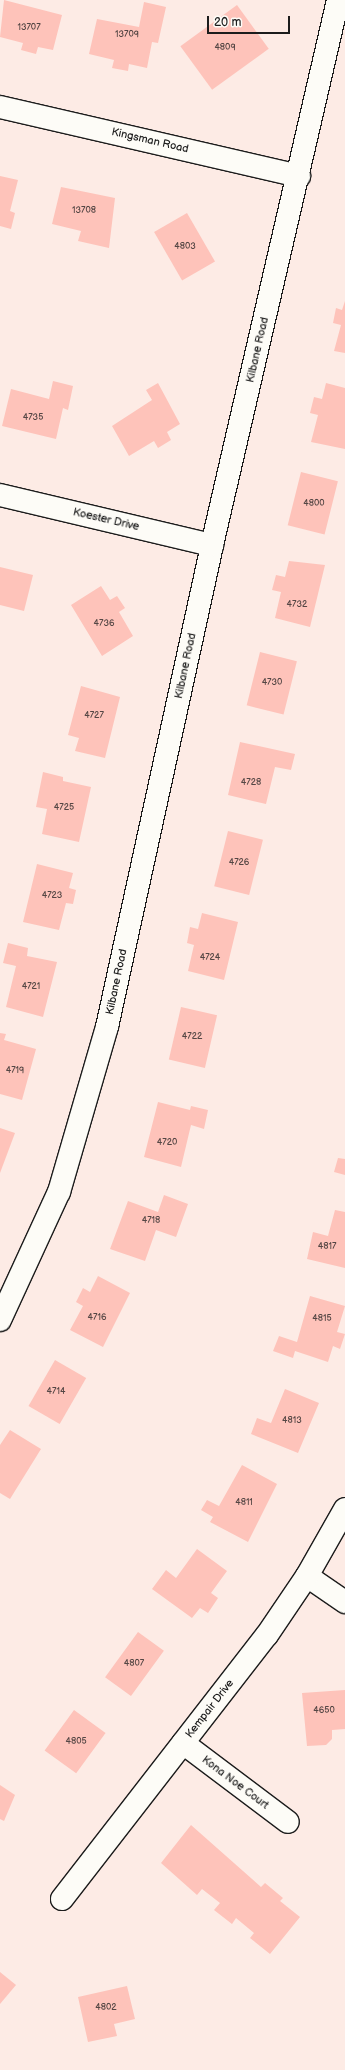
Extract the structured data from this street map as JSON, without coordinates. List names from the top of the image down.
{
  "streets": {
    "street": [
      "Kingsman Road",
      "Kilbane Road",
      "Koester Drive",
      "Kempair Drive",
      "Kona Noe Court"
    ]
  },
  "crossings": [
    ["Kingsman Road", "Kilbane Road"],
    ["Kilbane Road", "Koester Drive"],
    ["Kempair Drive", "Kona Noe Court"]
  ],
  "house_numbers": [
    "13707",
    "13709",
    "4809",
    "13708",
    "4803",
    "4735",
    "4800",
    "4732",
    "4736",
    "4730",
    "4727",
    "4728",
    "4725",
    "4726",
    "4723",
    "4724",
    "4721",
    "4722",
    "4719",
    "4720",
    "4718",
    "4817",
    "4716",
    "4815",
    "4714",
    "4813",
    "4811",
    "4807",
    "4650",
    "4805",
    "4802"
  ],
  "scale_bar": "20 m"
}
